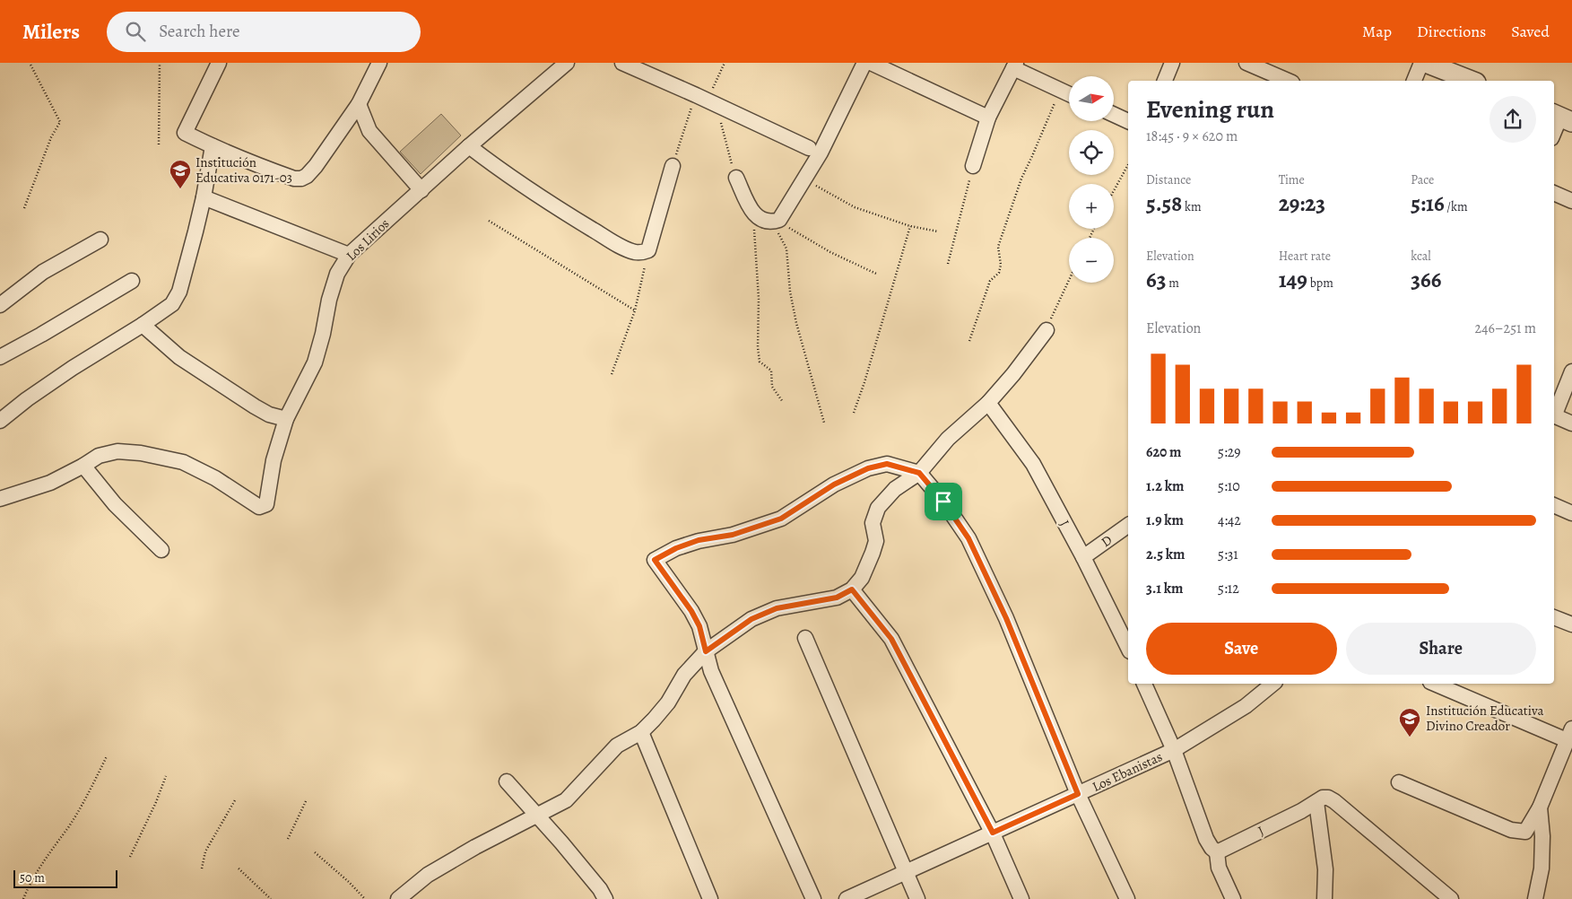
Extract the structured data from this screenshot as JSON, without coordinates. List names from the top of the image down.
{
  "streets": {
    "street": [
      "Los Lirios",
      "J",
      "D",
      "Los Ebanistas"
    ]
  },
  "crossings": [
    ["J", "D"]
  ],
  "places": {
    "school or university": ["Institución Educativa 0171-03", "Institución Educativa Divino Creador"]
  },
  "scale_bar": "50 m",
  "north": "right",
  "page": {
    "header": "Milers",
    "search": "Search here",
    "nav": ["Map", "Directions", "Saved"],
    "map_buttons": ["+", "−"],
    "heading": ["Evening run", "18:45 · 9 × 620 m"],
    "stats": [
      ["Distance", "5.58 km"],
      ["Time", "29:23"],
      ["Pace", "5:16 /km"],
      ["Elevation", "63 m"],
      ["Heart rate", "149 bpm"],
      ["kcal", "366"]
    ],
    "chart": ["Elevation", "246–251 m"],
    "list": [
      {
        "name": "620 m",
        "note": "5:29"
      },
      {
        "name": "1.2 km",
        "note": "5:10"
      },
      {
        "name": "1.9 km",
        "note": "4:42"
      },
      {
        "name": "2.5 km",
        "note": "5:31"
      },
      {
        "name": "3.1 km",
        "note": "5:12"
      }
    ],
    "buttons": ["Save", "Share"],
    "scale": "50 m"
  }
}
